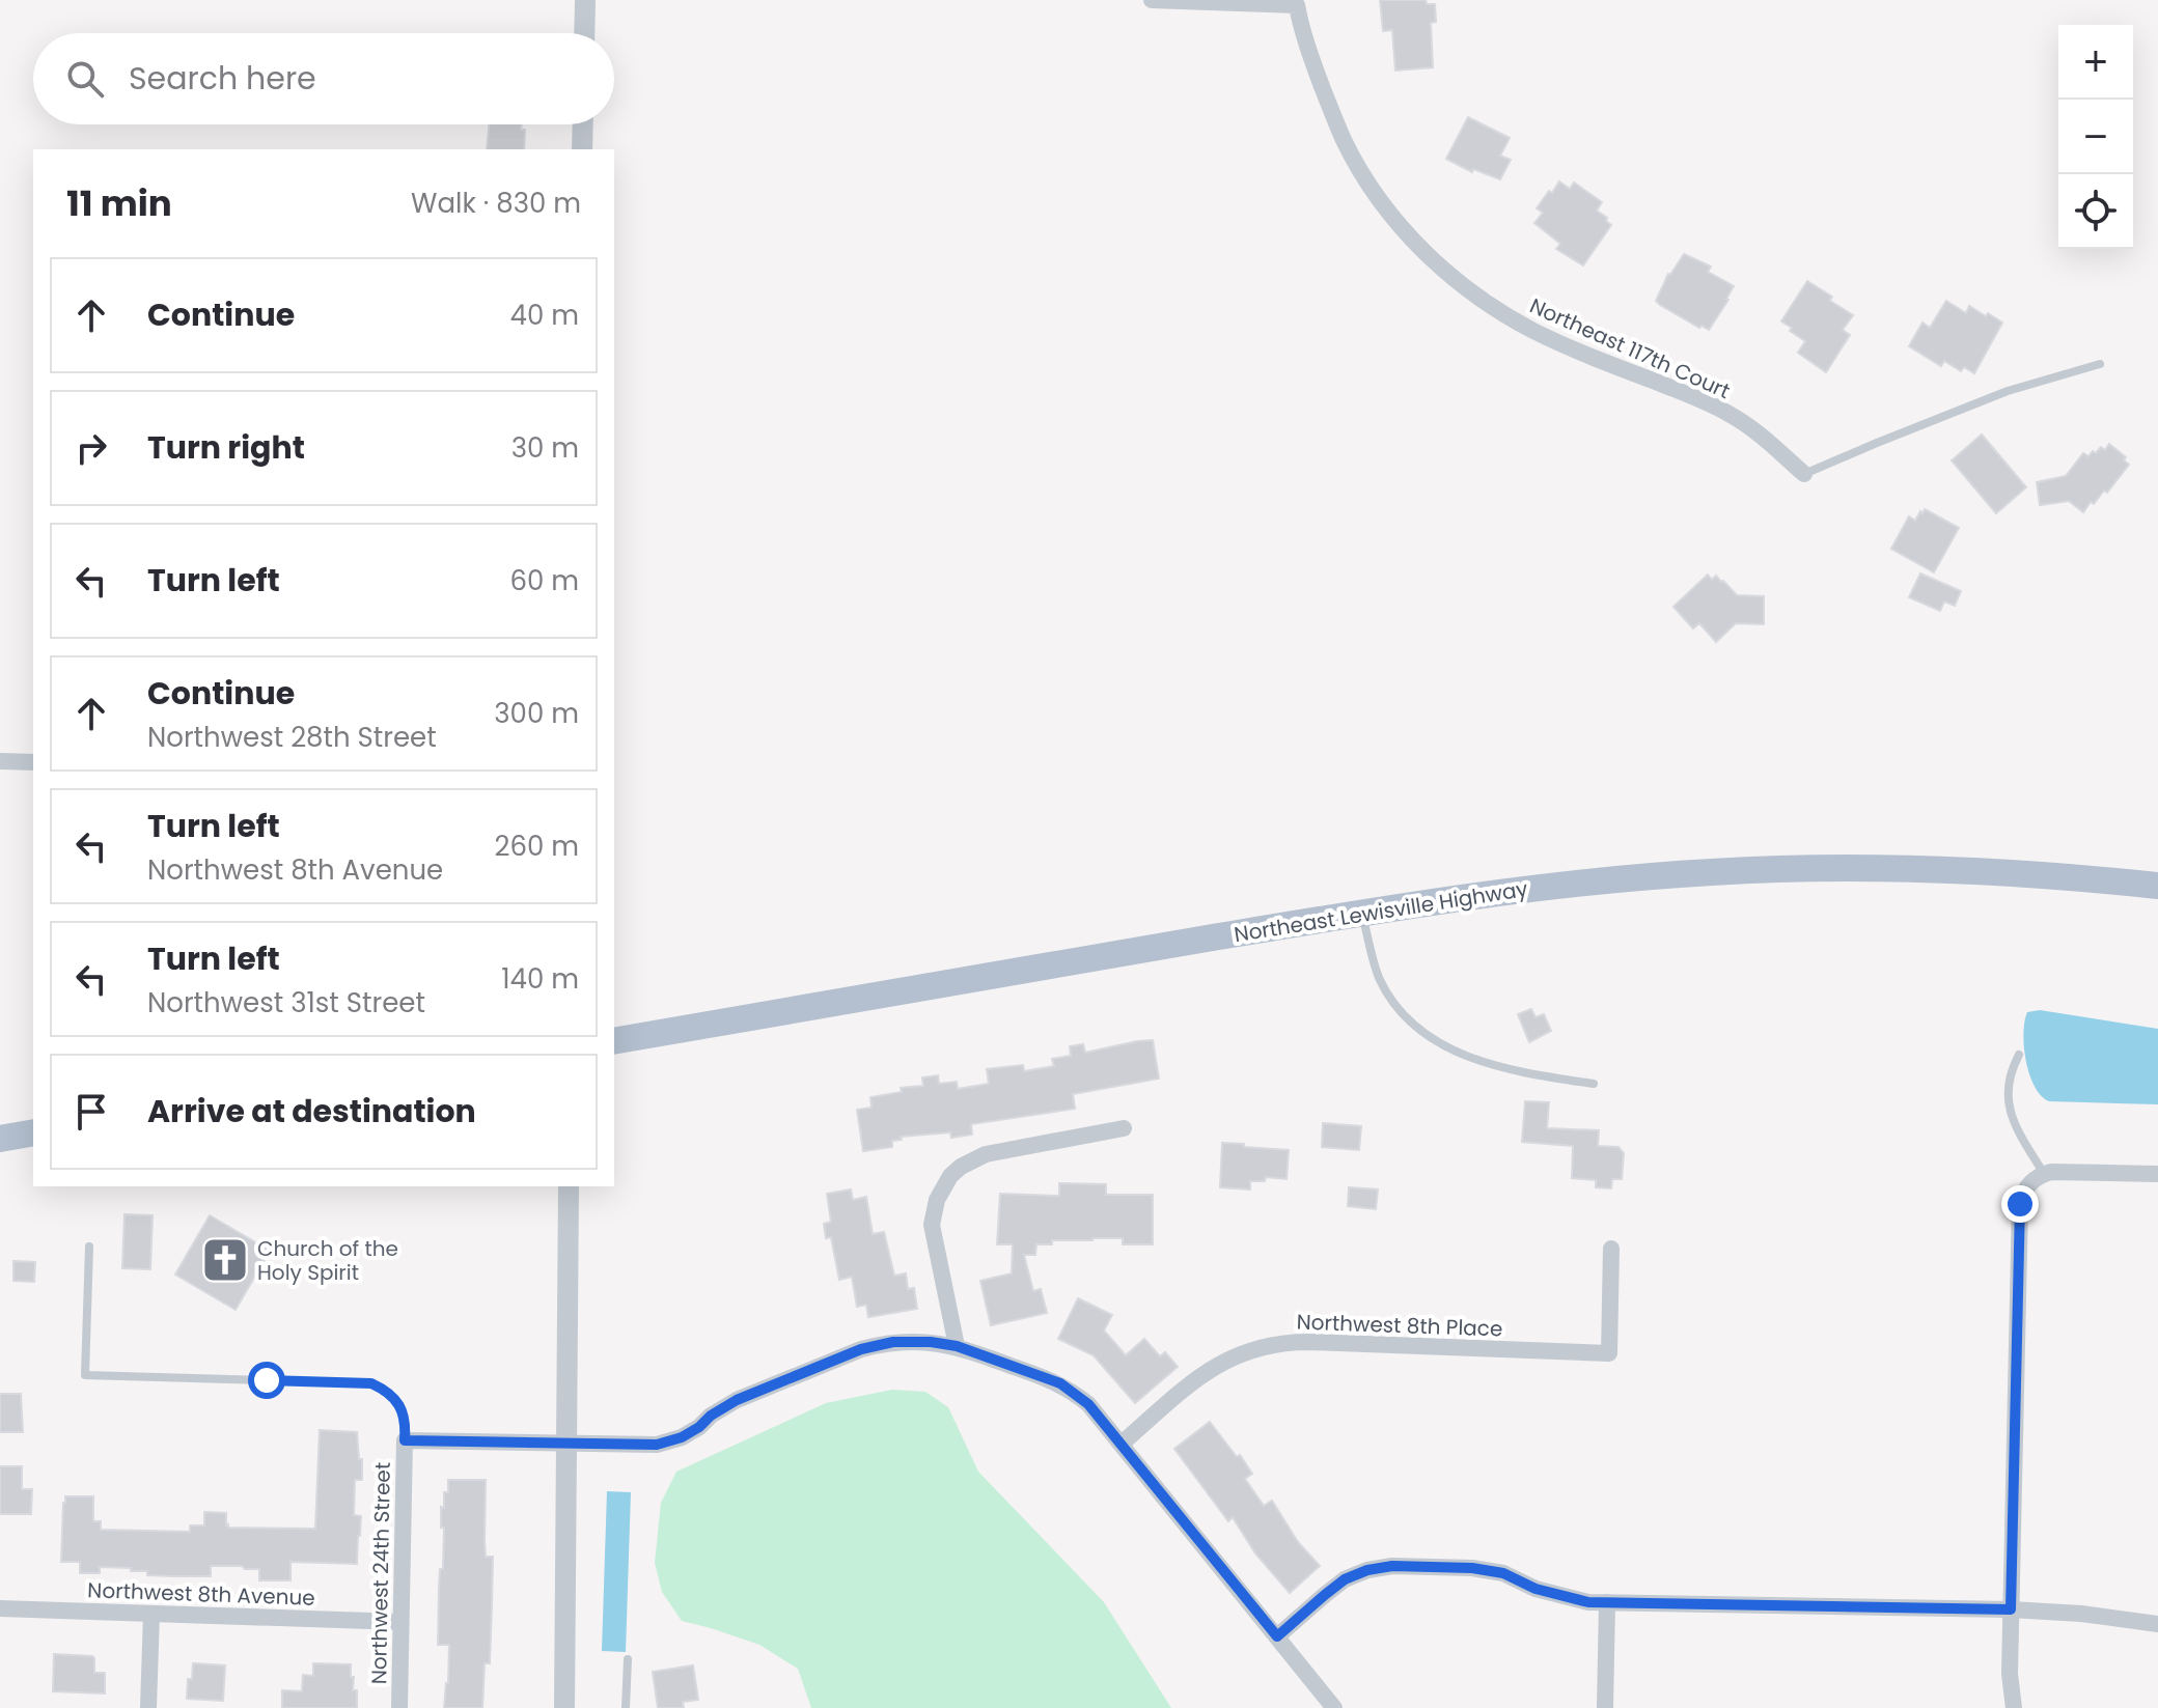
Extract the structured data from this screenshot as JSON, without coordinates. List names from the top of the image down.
{
  "streets": {
    "main road": ["Northeast Lewisville Highway"],
    "street": [
      "Northeast 117th Court",
      "Northwest 8th Place",
      "Northwest 24th Street",
      "Northwest 8th Avenue"
    ]
  },
  "crossings": [
    ["Northwest 24th Street", "Northwest 8th Avenue"]
  ],
  "places": {
    "church": ["Church of the Holy Spirit"]
  },
  "page": {
    "map_buttons": ["+", "−"],
    "search": "Search here",
    "heading": ["11 min", "Walk · 830 m"],
    "list": [
      ["Continue", "40 m"],
      ["Turn right", "30 m"],
      ["Turn left", "60 m"],
      ["Continue", "Northwest 28th Street", "300 m"],
      ["Turn left", "Northwest 8th Avenue", "260 m"],
      ["Turn left", "Northwest 31st Street", "140 m"],
      "Arrive at destination"
    ]
  }
}
